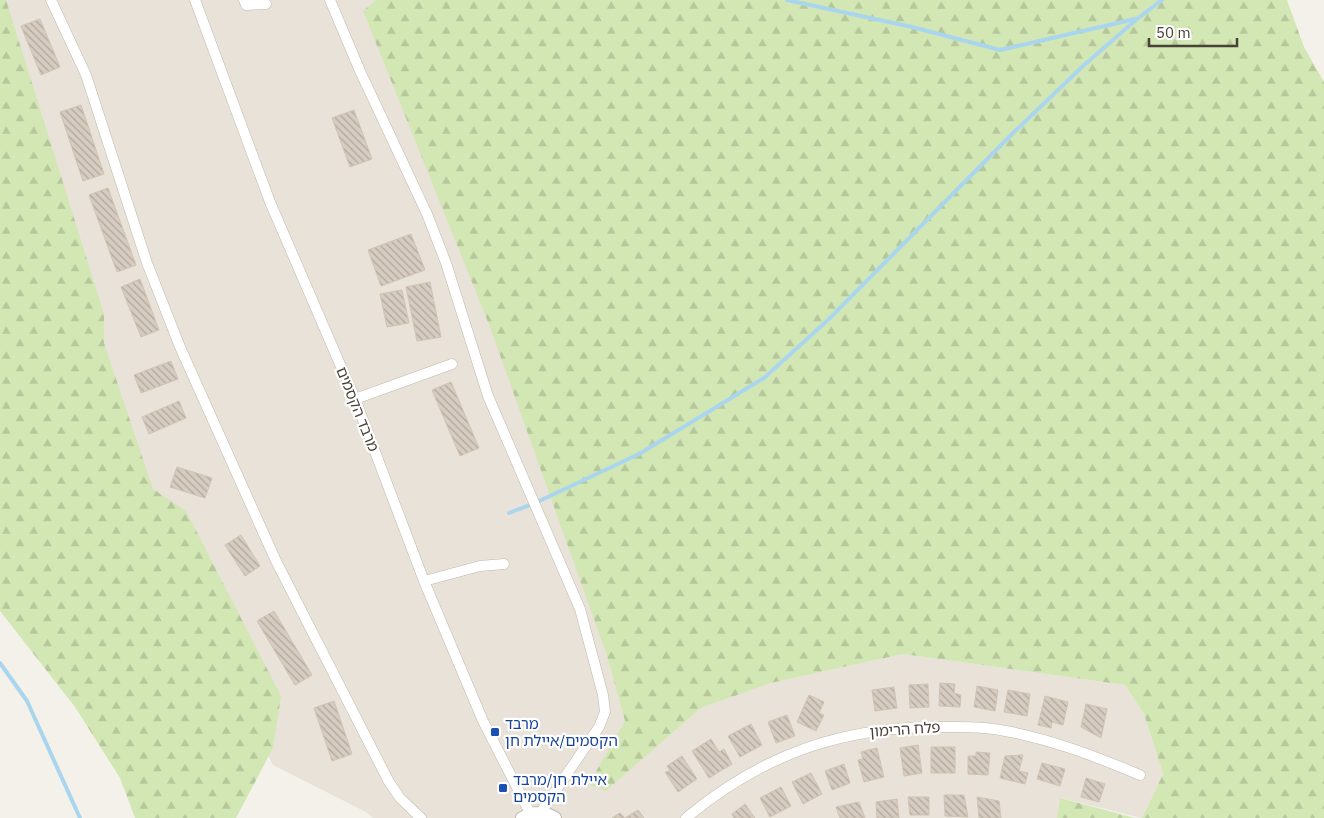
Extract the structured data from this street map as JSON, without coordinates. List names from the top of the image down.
{
  "streets": {
    "street": ["מרבד הקסמים", "פלח הרימון"]
  },
  "places": {
    "transit": ["מרבד הקסמים/איילת חן", "איילת חן/מרבד הקסמים"]
  },
  "scale_bar": "50 m"
}
